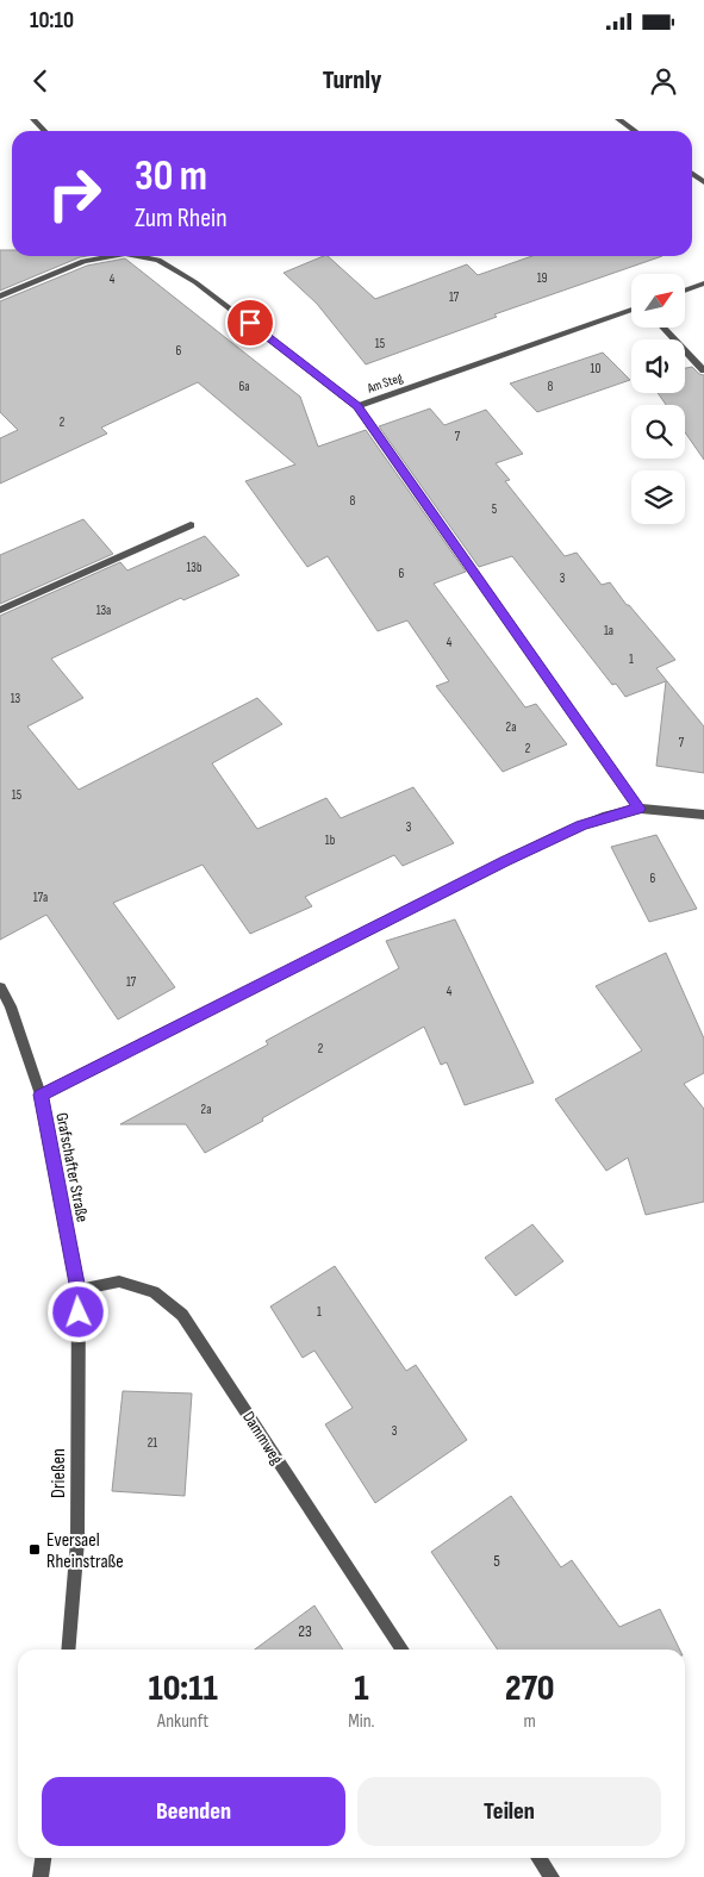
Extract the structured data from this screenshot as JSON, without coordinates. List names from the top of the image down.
{
  "streets": {
    "street": [
      "Am Steg",
      "Grafschafter Straße",
      "Dammweg",
      "Drießen"
    ]
  },
  "crossings": [
    ["Grafschafter Straße", "Dammweg"],
    ["Grafschafter Straße", "Drießen"],
    ["Dammweg", "Drießen"]
  ],
  "places": {
    "transit": ["Eversael Rheinstraße"]
  },
  "house_numbers": [
    "19",
    "4",
    "17",
    "15",
    "6",
    "10",
    "6a",
    "8",
    "2",
    "7",
    "8",
    "5",
    "13b",
    "6",
    "3",
    "13a",
    "1a",
    "4",
    "1",
    "13",
    "2a",
    "7",
    "2",
    "15",
    "3",
    "1b",
    "6",
    "17a",
    "17",
    "4",
    "2",
    "2a",
    "1",
    "3",
    "21",
    "5",
    "23"
  ],
  "north": "top right",
  "page": {
    "status": "10:10",
    "header": "Turnly",
    "turn": ["30 m", "Zum Rhein"],
    "eta": [
      "10:11",
      "Ankunft",
      "1",
      "Min.",
      "270",
      "m"
    ],
    "buttons": ["Beenden", "Teilen"]
  }
}
